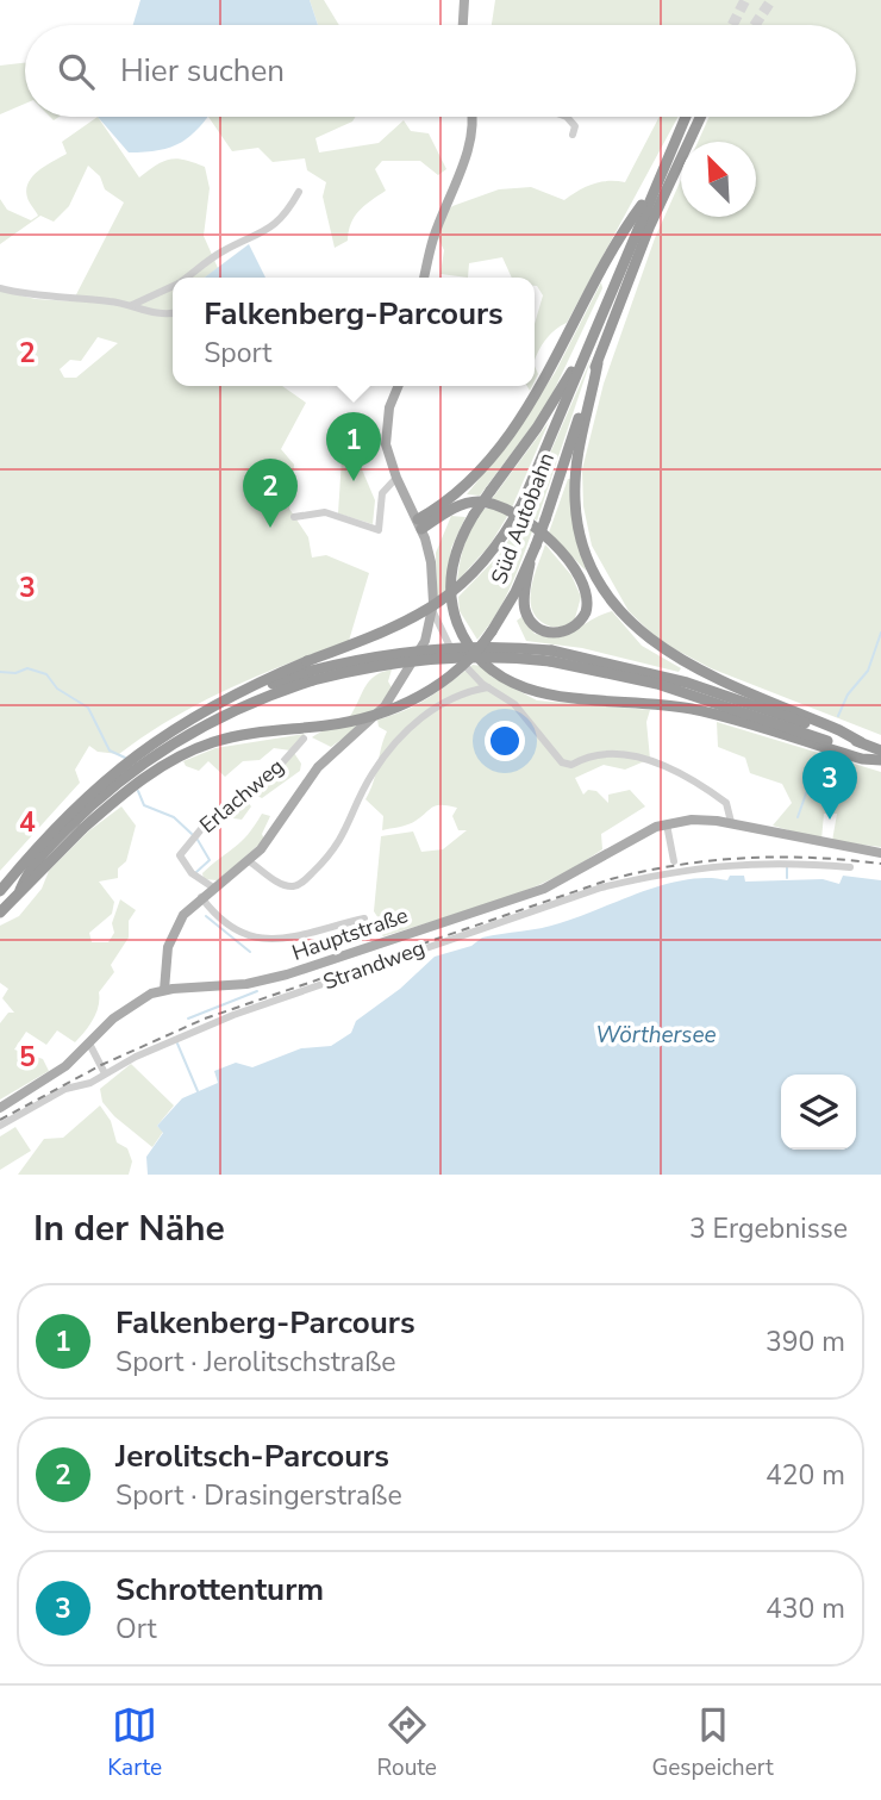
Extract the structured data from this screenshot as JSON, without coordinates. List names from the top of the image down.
{
  "streets": {
    "highway": ["Süd Autobahn"],
    "main road": ["Hauptstraße"],
    "street": ["Erlachweg", "Strandweg"]
  },
  "water": ["Wörthersee"],
  "north": "top left",
  "page": {
    "search": "Hier suchen",
    "popup": ["Falkenberg-Parcours", "Sport"],
    "pins": ["1", "2", "3"],
    "heading": ["In der Nähe", "3 Ergebnisse"],
    "list": [
      {
        "mark": "1",
        "name": "Falkenberg-Parcours",
        "note": "Sport · Jerolitschstraße",
        "value": "390 m"
      },
      {
        "mark": "2",
        "name": "Jerolitsch-Parcours",
        "note": "Sport · Drasingerstraße",
        "value": "420 m"
      },
      {
        "mark": "3",
        "name": "Schrottenturm",
        "note": "Ort",
        "value": "430 m"
      }
    ],
    "nav": ["Karte", "Route", "Gespeichert"]
  },
  "grid": {
    "rows": [
      "2",
      "3",
      "4",
      "5"
    ]
  }
}
